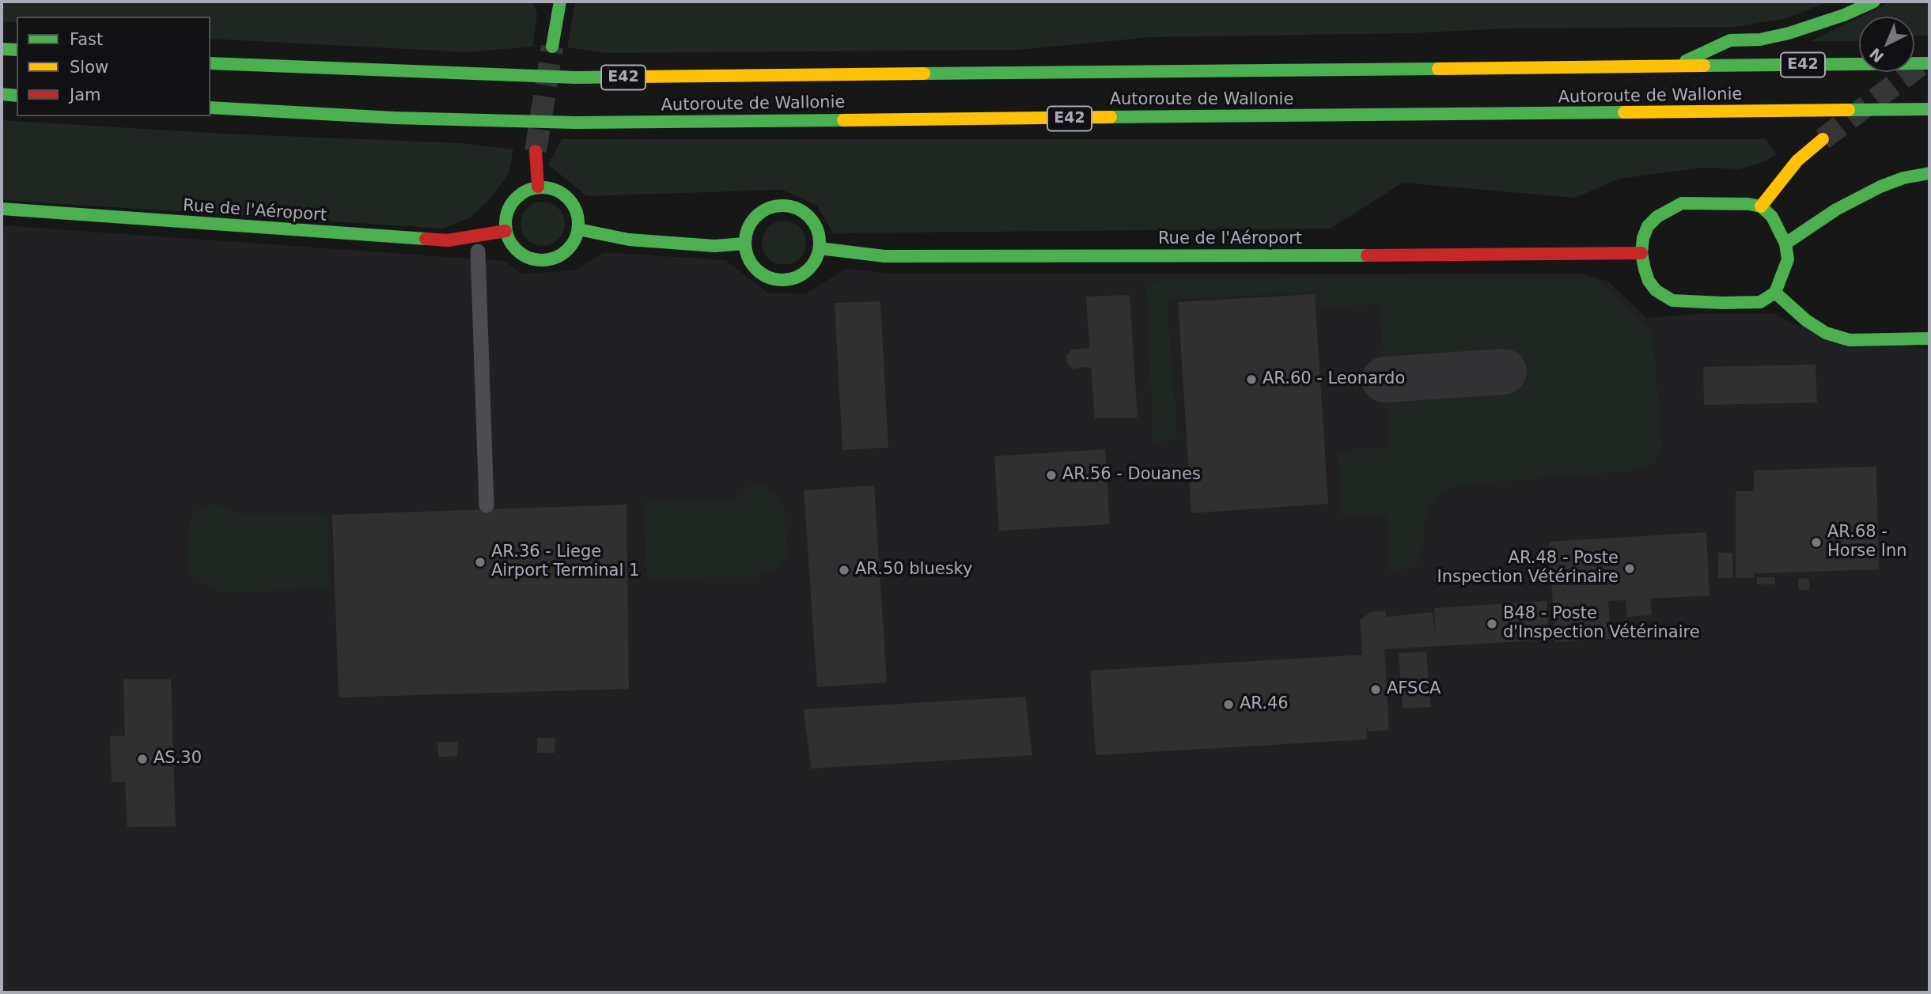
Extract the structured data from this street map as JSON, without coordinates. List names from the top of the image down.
{
  "streets": {
    "main road": ["E42", "Autoroute de Wallonie", "Rue de l'Aéroport"]
  },
  "places": [
    "AR.60 - Leonardo",
    "AR.56 - Douanes",
    "AR.68 - Horse Inn",
    "AR.36 - Liege Airport Terminal 1",
    "AR.48 - Poste Inspection Vétérinaire",
    "AR.50 bluesky",
    "B48 - Poste d'Inspection Vétérinaire",
    "AFSCA",
    "AR.46",
    "AS.30"
  ],
  "legend": ["Fast", "Slow", "Jam"],
  "north": "bottom left"
}
